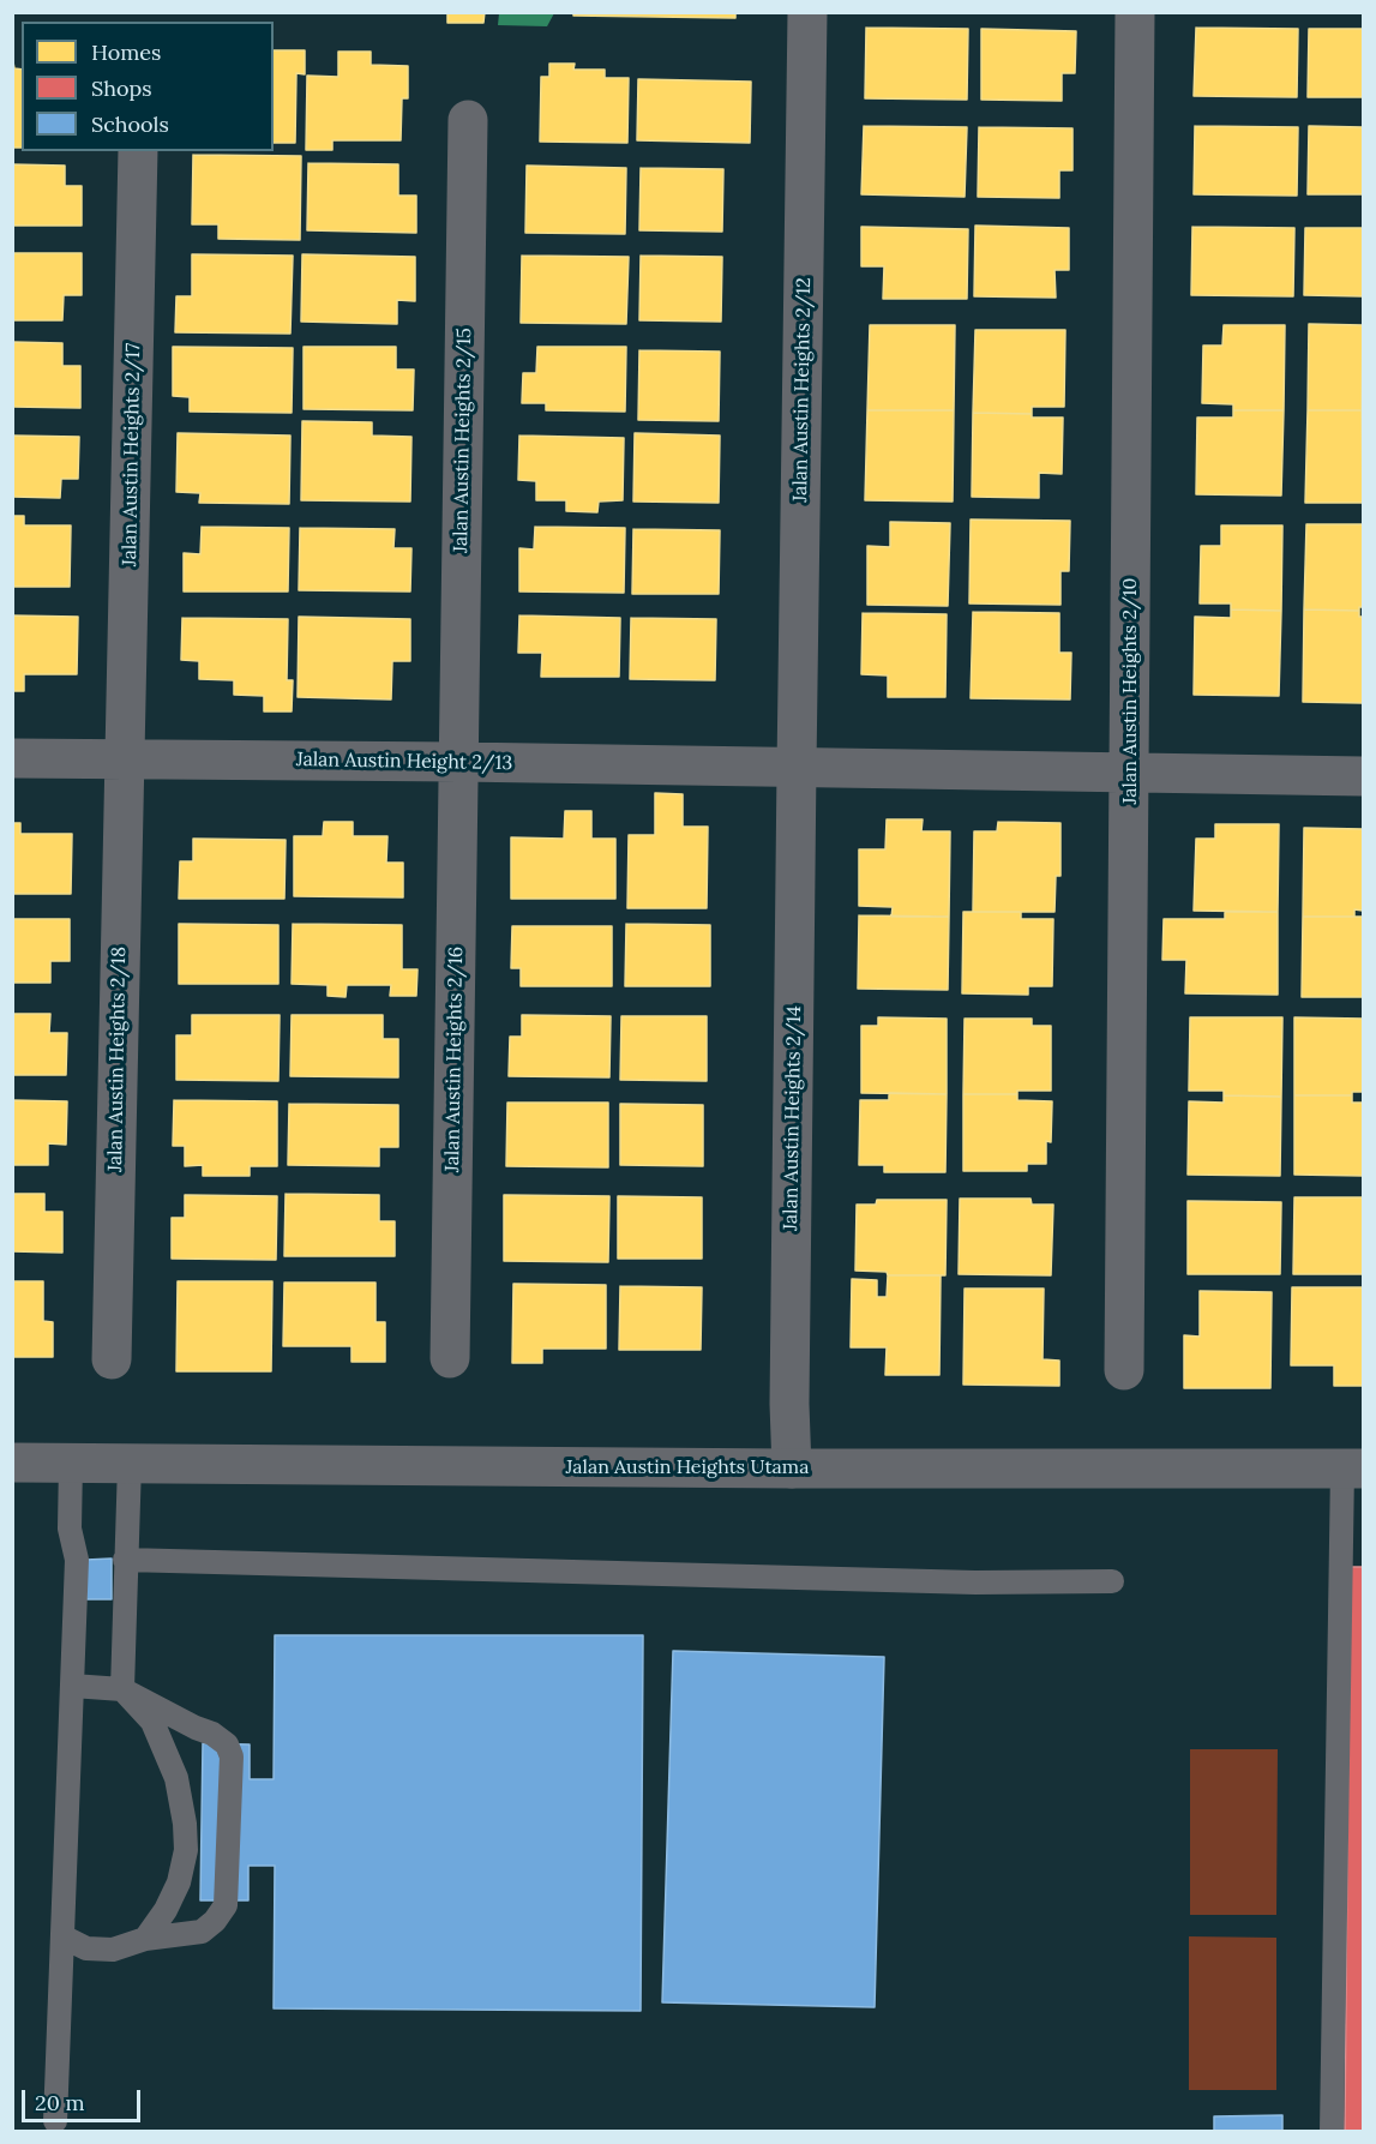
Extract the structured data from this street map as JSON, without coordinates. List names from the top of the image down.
{
  "streets": {
    "street": [
      "Jalan Austin Heights 2/12",
      "Jalan Austin Heights 2/15",
      "Jalan Austin Heights 2/17",
      "Jalan Austin Heights 2/10",
      "Jalan Austin Height 2/13",
      "Jalan Austin Heights 2/18",
      "Jalan Austin Heights 2/16",
      "Jalan Austin Heights 2/14",
      "Jalan Austin Heights Utama"
    ]
  },
  "crossings": [
    ["Jalan Austin Heights 2/12", "Jalan Austin Height 2/13"],
    ["Jalan Austin Heights 2/12", "Jalan Austin Heights 2/14"],
    ["Jalan Austin Heights 2/15", "Jalan Austin Height 2/13"],
    ["Jalan Austin Heights 2/15", "Jalan Austin Heights 2/16"],
    ["Jalan Austin Heights 2/17", "Jalan Austin Height 2/13"],
    ["Jalan Austin Heights 2/17", "Jalan Austin Heights 2/18"],
    ["Jalan Austin Heights 2/10", "Jalan Austin Height 2/13"],
    ["Jalan Austin Height 2/13", "Jalan Austin Heights 2/18"],
    ["Jalan Austin Height 2/13", "Jalan Austin Heights 2/16"],
    ["Jalan Austin Height 2/13", "Jalan Austin Heights 2/14"],
    ["Jalan Austin Heights 2/14", "Jalan Austin Heights Utama"]
  ],
  "legend": ["Homes", "Shops", "Schools"],
  "scale_bar": "20 m"
}
